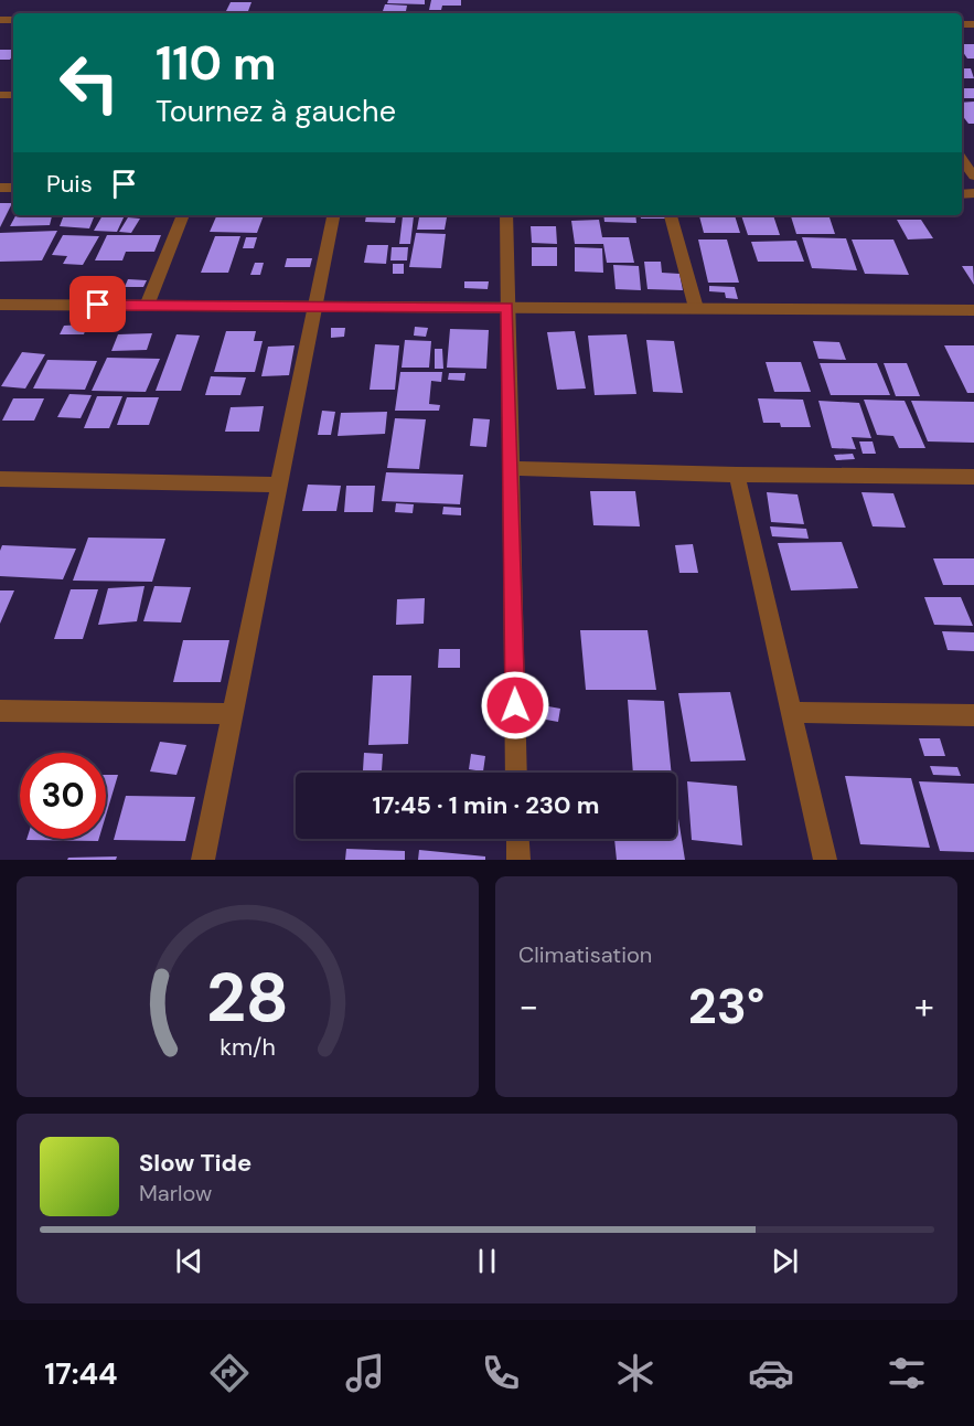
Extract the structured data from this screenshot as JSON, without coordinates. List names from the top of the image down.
{
  "page": {
    "turn": ["110 m", "Tournez à gauche"],
    "then": "Puis",
    "limit": "30",
    "trip": "17:45 · 1 min · 230 m",
    "tile": "Climatisation",
    "heat": ["−", "23°", "+"],
    "song": ["Slow Tide", "Marlow"],
    "tabs": "17:44",
    "gauge": ["28", "km/h"]
  }
}
